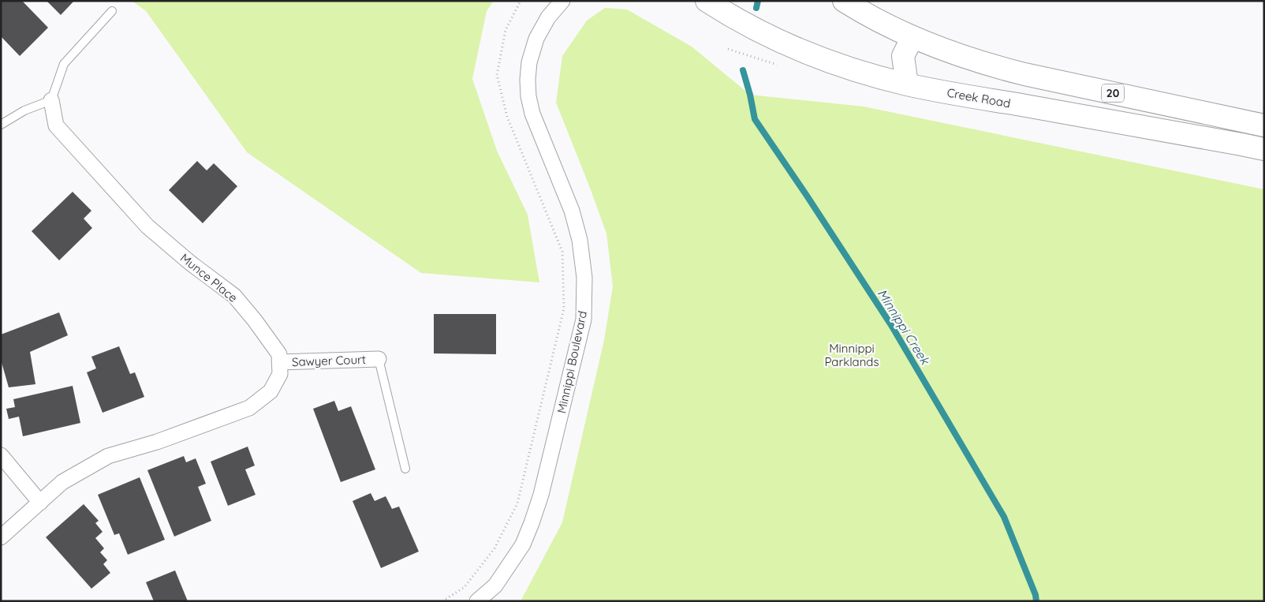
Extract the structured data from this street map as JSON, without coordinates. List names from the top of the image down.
{
  "streets": {
    "main road": ["20", "Creek Road"],
    "street": ["Munce Place", "Sawyer Court", "Minnippi Boulevard"]
  },
  "crossings": [
    ["Munce Place", "Sawyer Court"]
  ],
  "water": ["Minnippi Creek"],
  "parks": ["Minnippi Parklands"]
}
